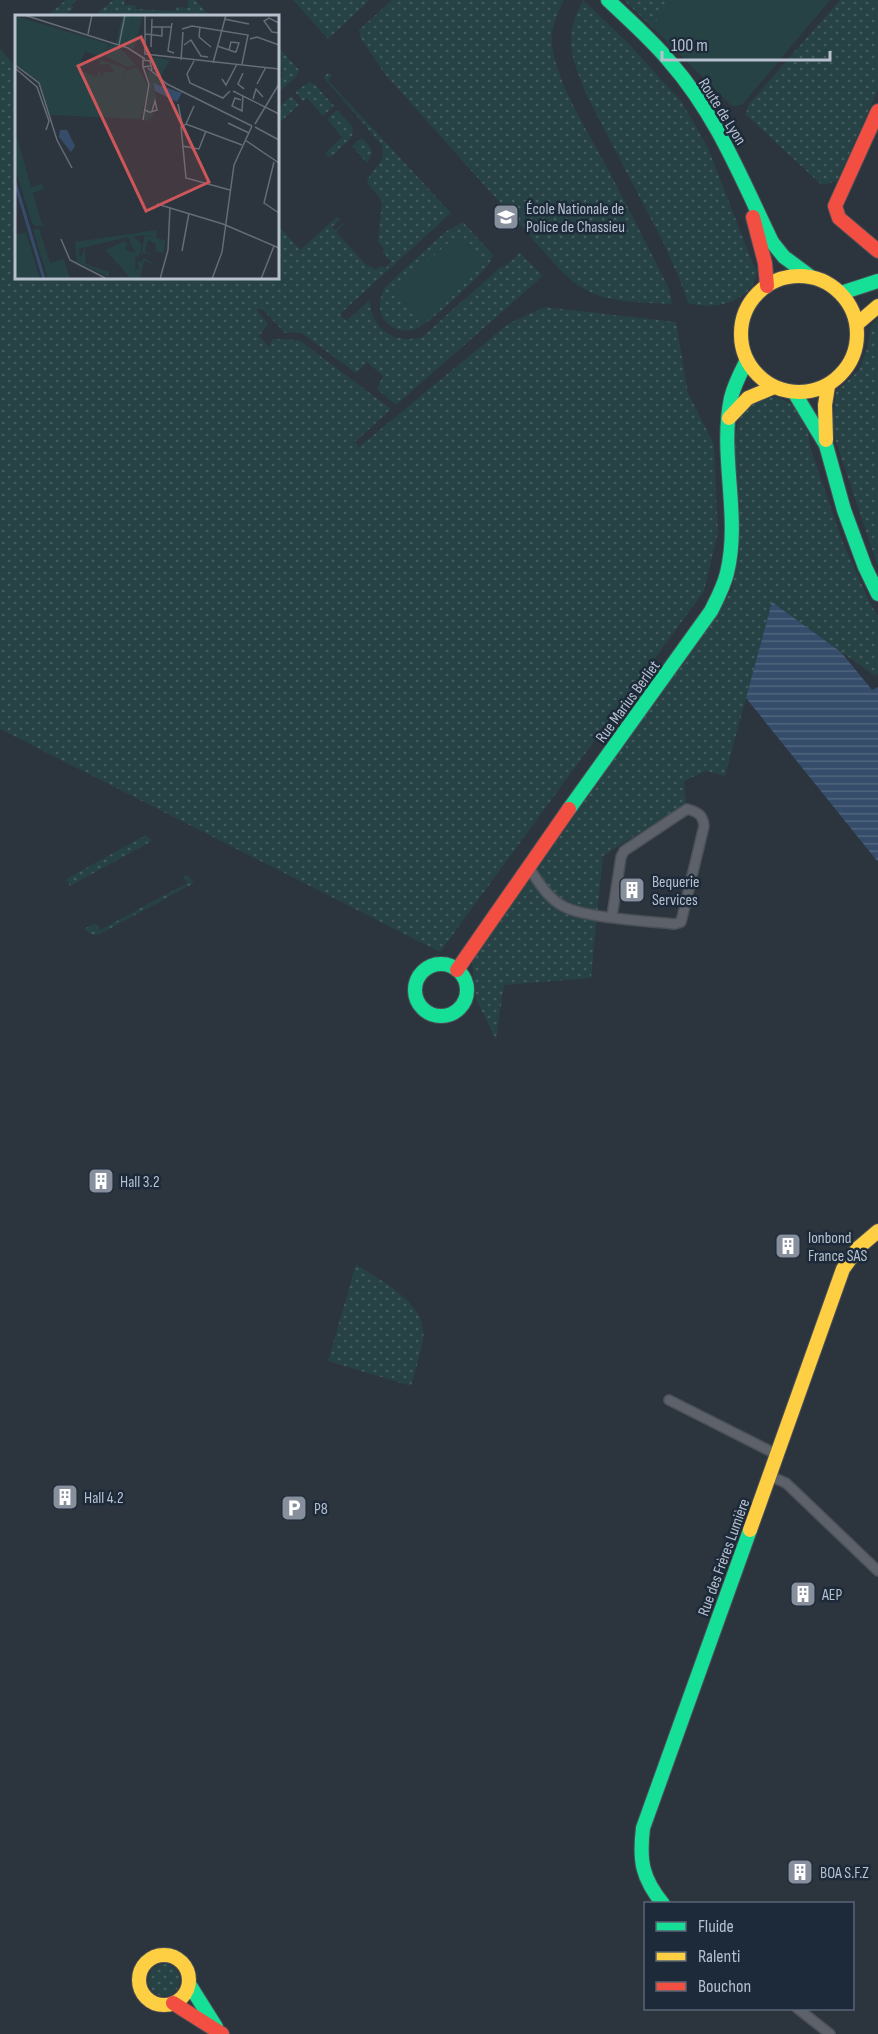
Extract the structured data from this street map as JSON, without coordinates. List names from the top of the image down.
{
  "streets": {
    "street": ["Route de Lyon", "Rue Marius Berliet", "Rue des Frères Lumière"]
  },
  "crossings": [
    ["Route de Lyon", "Rue Marius Berliet"]
  ],
  "places": {
    "school or university": ["École Nationale de Police de Chassieu"],
    "building": [
      "Bequerie Services",
      "Hall 3.2",
      "Ionbond France SAS",
      "Hall 4.2",
      "AEP",
      "BOA S.F.Z"
    ],
    "parking": ["P8"]
  },
  "legend": ["Fluide", "Ralenti", "Bouchon"],
  "scale_bar": "100 m"
}
